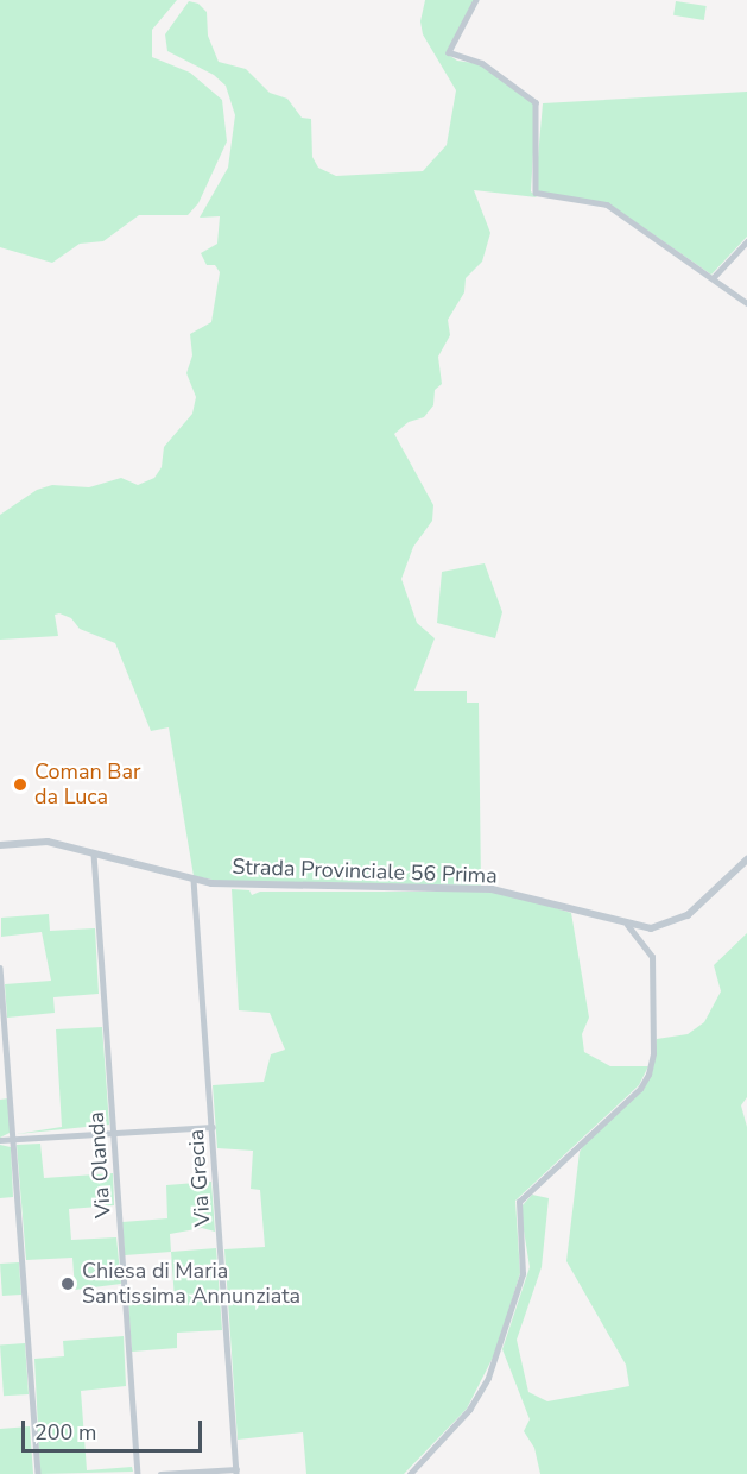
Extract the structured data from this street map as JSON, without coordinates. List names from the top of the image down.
{
  "streets": {
    "street": ["Strada Provinciale 56 Prima", "Via Olanda", "Via Grecia"]
  },
  "crossings": [
    ["Strada Provinciale 56 Prima", "Via Olanda"],
    ["Strada Provinciale 56 Prima", "Via Grecia"]
  ],
  "places": ["Coman Bar da Luca", "Chiesa di Maria Santissima Annunziata"],
  "scale_bar": "200 m"
}
